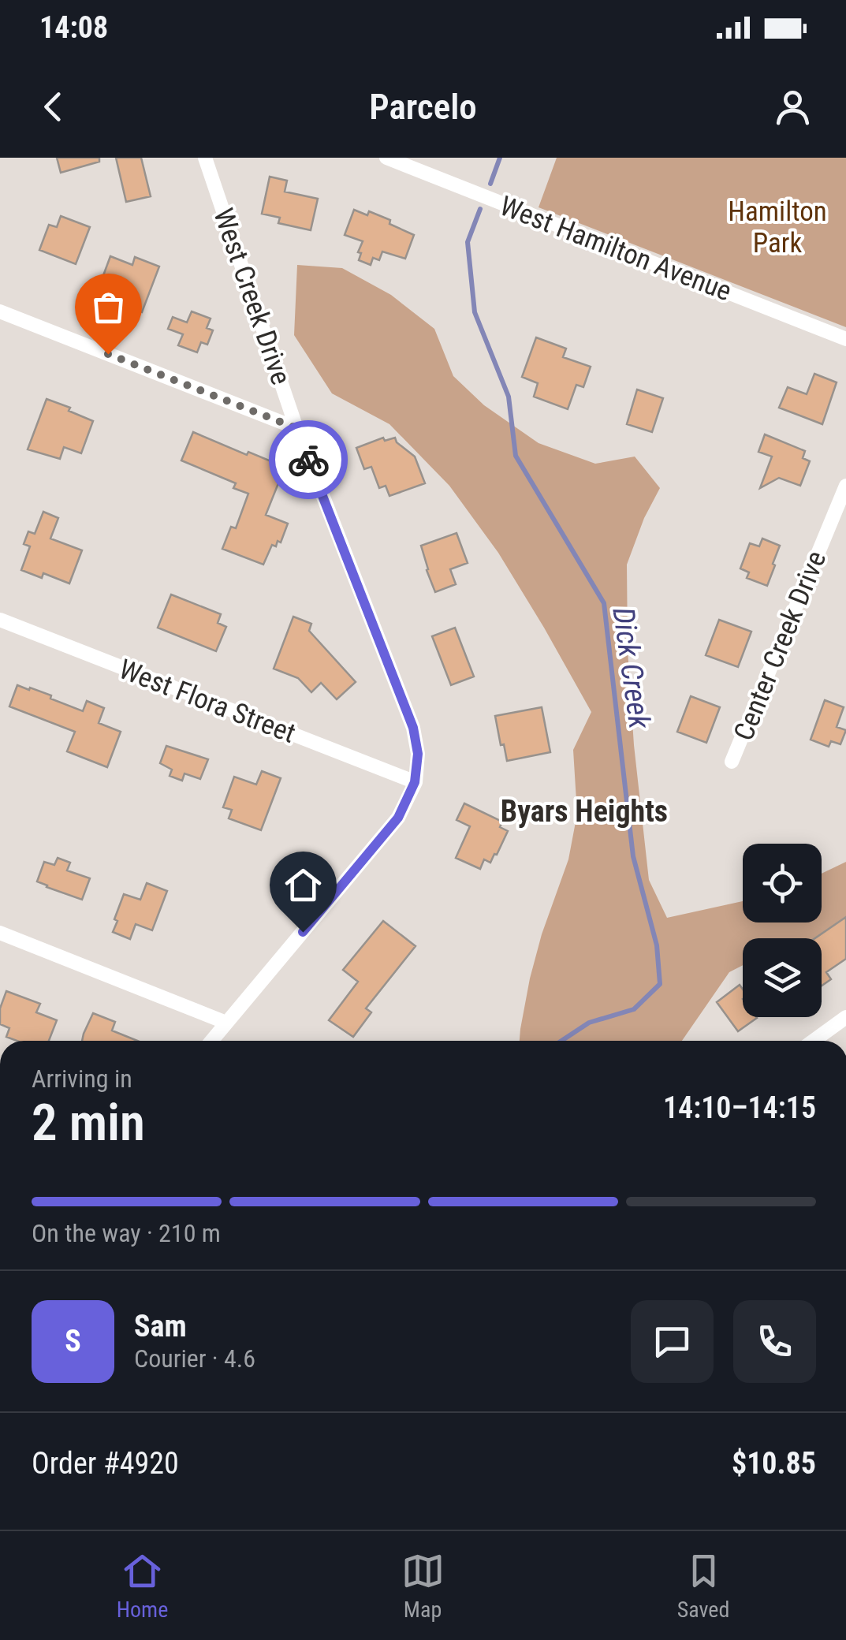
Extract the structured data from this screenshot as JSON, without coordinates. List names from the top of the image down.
{
  "streets": {
    "street": [
      "West Hamilton Avenue",
      "West Creek Drive",
      "Center Creek Drive",
      "West Flora Street"
    ]
  },
  "crossings": [
    ["West Creek Drive", "West Flora Street"]
  ],
  "districts": ["Byars Heights"],
  "water": ["Dick Creek"],
  "parks": ["Hamilton Park"],
  "page": {
    "status": "14:08",
    "header": "Parcelo",
    "heading": ["2 min", "Arriving in", "14:10–14:15"],
    "panel": [
      "Sam",
      "Courier · 4.6",
      "Order #4920",
      "$10.85"
    ],
    "bar": "On the way · 210 m",
    "round": "S",
    "tabs": ["Home", "Map", "Saved"]
  }
}
